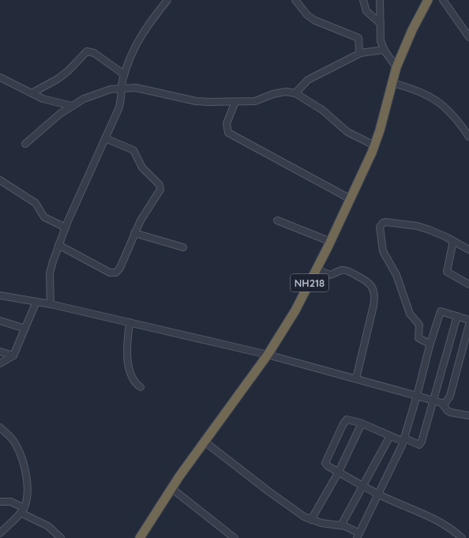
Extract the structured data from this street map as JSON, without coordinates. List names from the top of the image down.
{
  "streets": {
    "highway": ["NH218"]
  }
}
